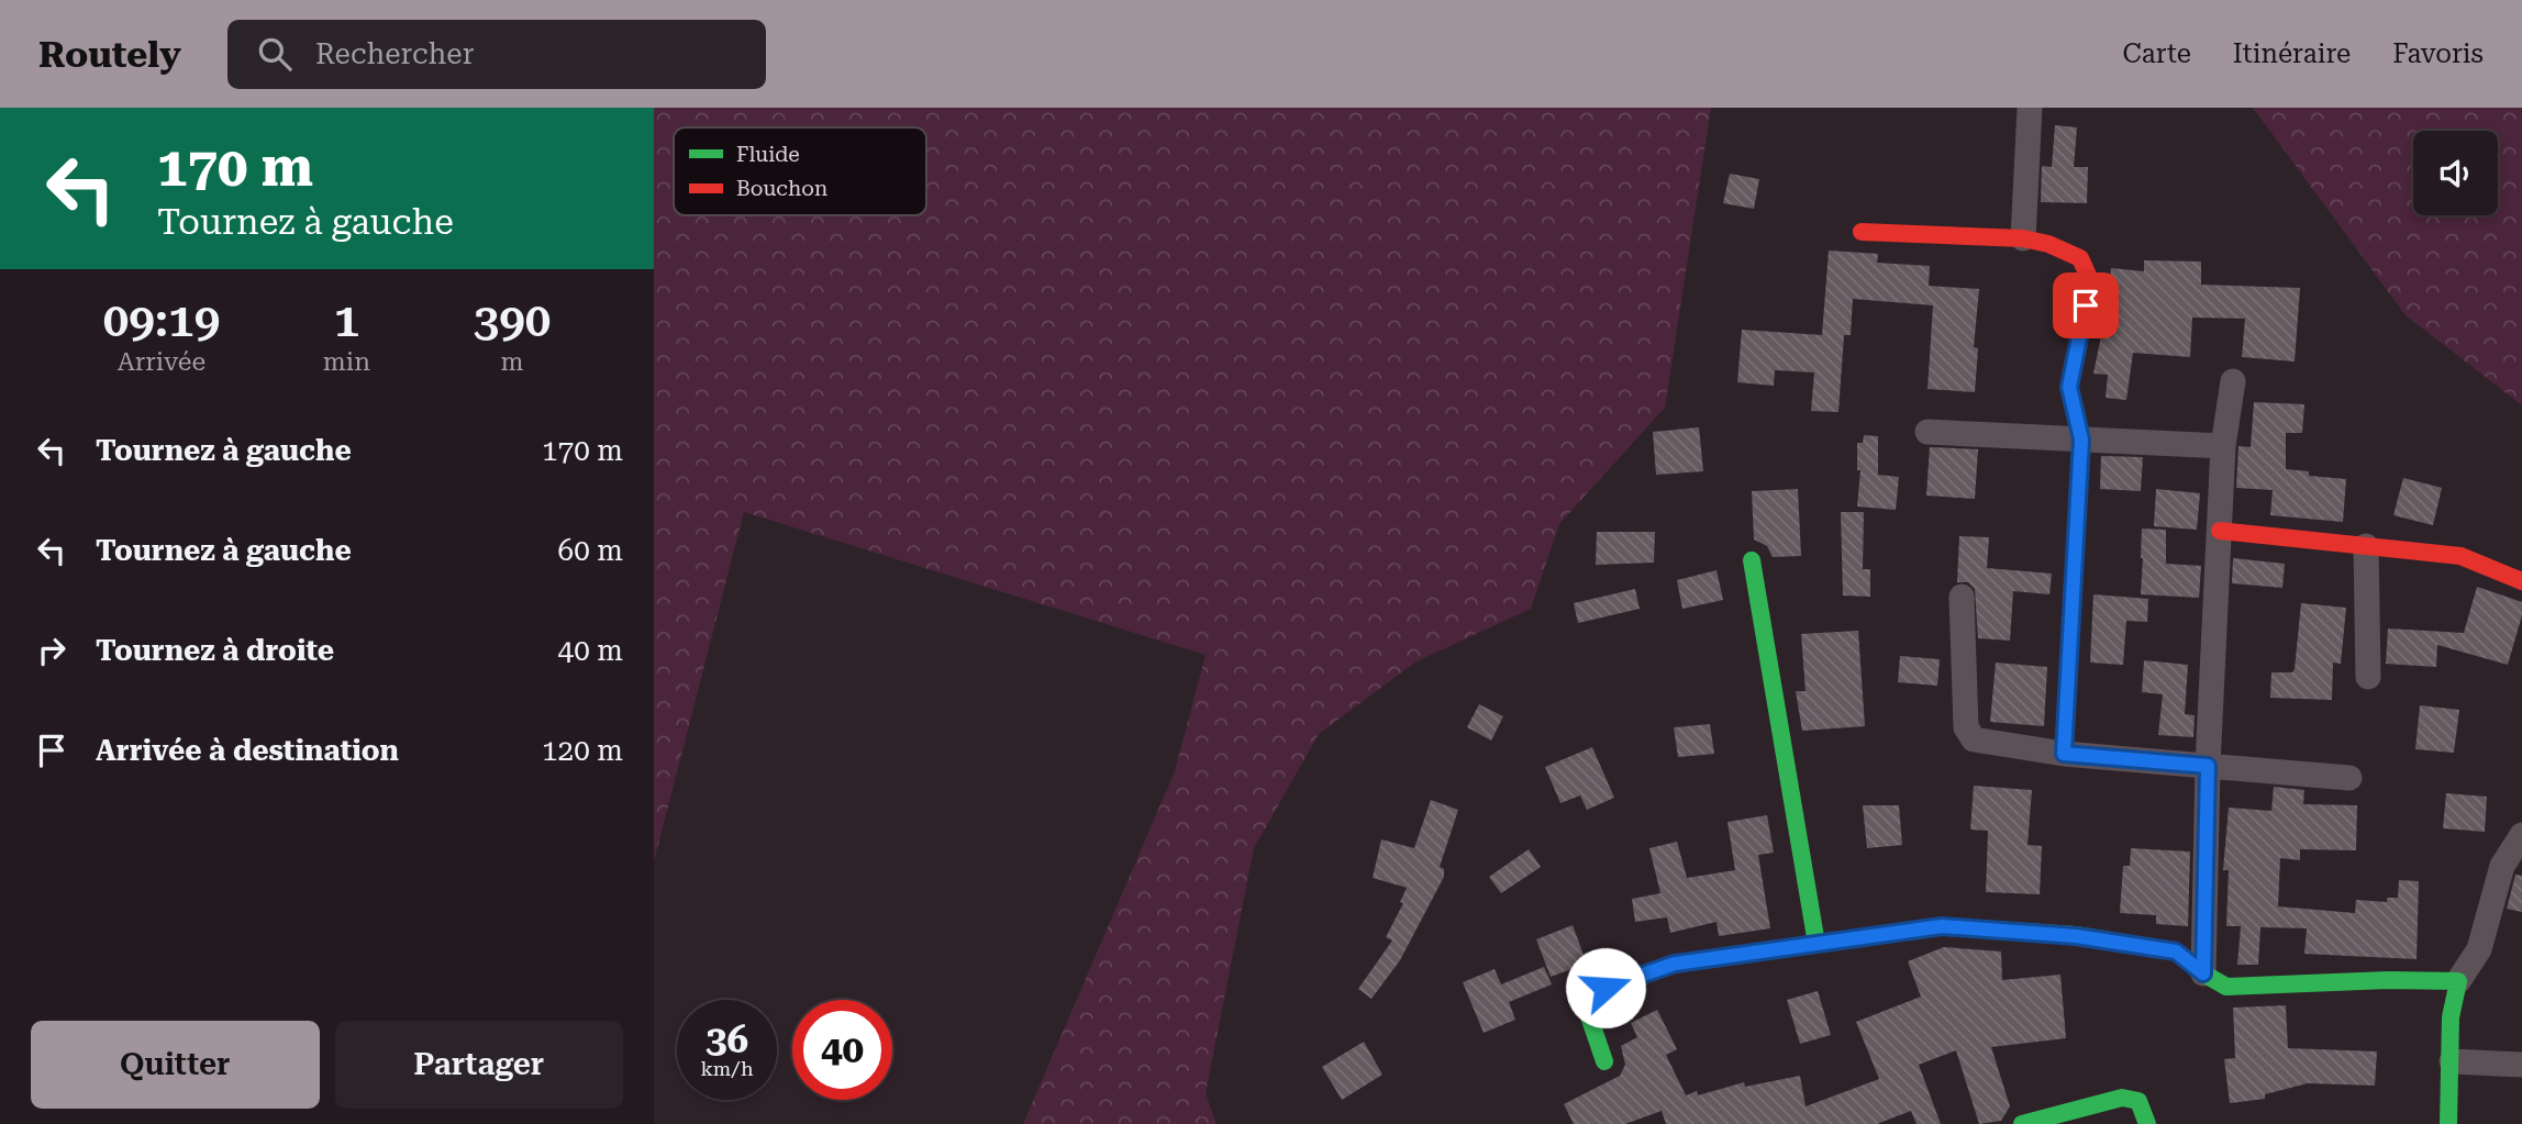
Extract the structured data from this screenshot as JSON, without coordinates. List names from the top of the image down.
{
  "legend": ["Fluide", "Bouchon"],
  "page": {
    "header": "Routely",
    "search": "Rechercher",
    "nav": ["Carte", "Itinéraire", "Favoris"],
    "turn": ["170 m", "Tournez à gauche"],
    "eta": [
      "09:19",
      "Arrivée",
      "1",
      "min",
      "390",
      "m"
    ],
    "list": [
      {
        "name": "Tournez à gauche",
        "value": "170 m"
      },
      {
        "name": "Tournez à gauche",
        "value": "60 m"
      },
      {
        "name": "Tournez à droite",
        "value": "40 m"
      },
      {
        "name": "Arrivée à destination",
        "value": "120 m"
      }
    ],
    "speed": "36 km/h",
    "limit": "40",
    "buttons": ["Quitter", "Partager"]
  }
}
